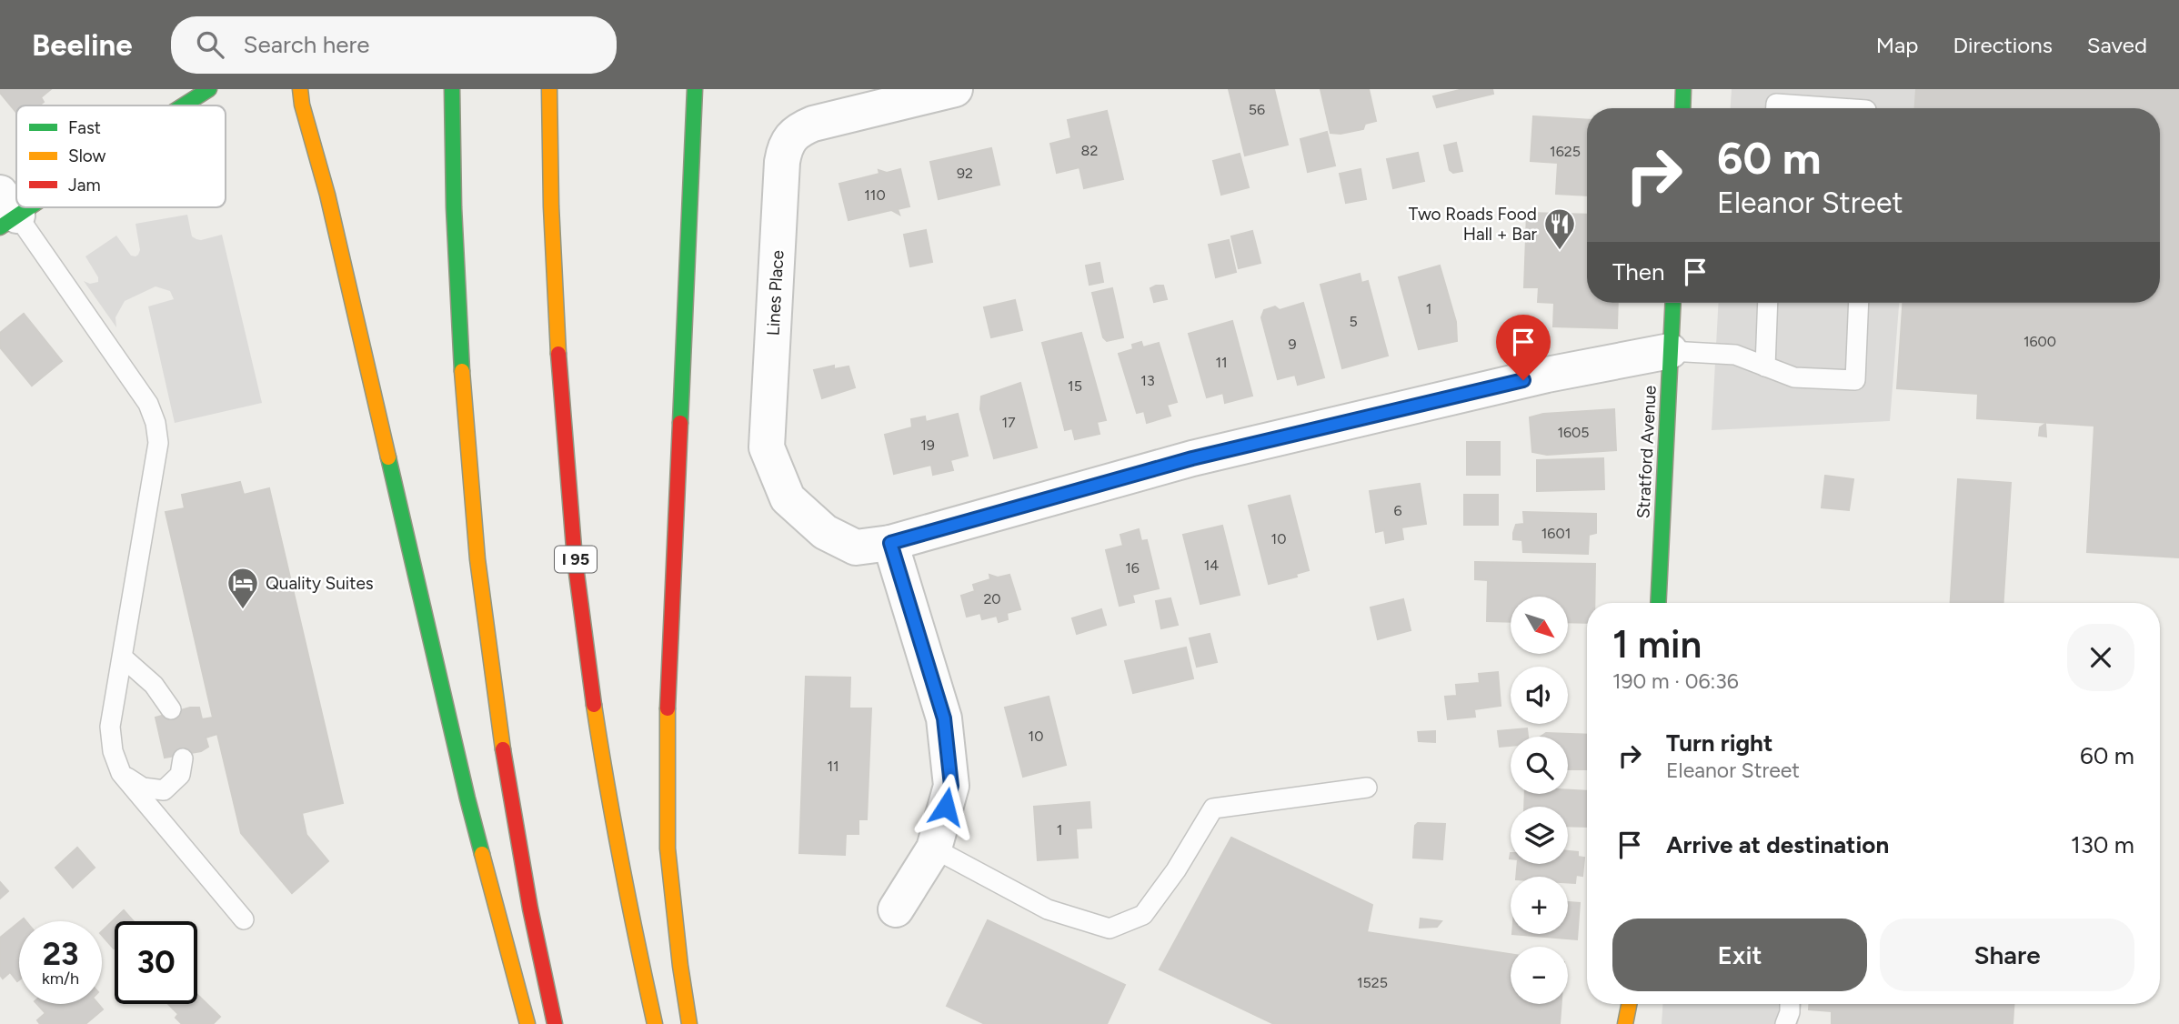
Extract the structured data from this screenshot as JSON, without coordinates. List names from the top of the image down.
{
  "streets": {
    "main road": ["Stratford Avenue", "I 95"],
    "street": ["Lines Place"]
  },
  "crossings": [
    ["Lines Place", "Stratford Avenue"]
  ],
  "places": {
    "restaurant": ["Two Roads Food Hall + Bar"],
    "hotel": ["Quality Suites"]
  },
  "house_numbers": [
    "56",
    "82",
    "1625",
    "92",
    "110",
    "1",
    "5",
    "1600",
    "9",
    "11",
    "13",
    "15",
    "17",
    "1605",
    "19",
    "6",
    "1601",
    "10",
    "14",
    "16",
    "20",
    "10",
    "11",
    "1",
    "1525"
  ],
  "legend": ["Fast", "Slow", "Jam"],
  "north": "bottom right",
  "page": {
    "header": "Beeline",
    "search": "Search here",
    "nav": ["Map", "Directions", "Saved"],
    "turn": ["60 m", "Eleanor Street"],
    "then": "Then",
    "map_buttons": ["+", "−"],
    "heading": ["1 min", "190 m · 06:36"],
    "list": [
      {
        "name": "Turn right",
        "note": "Eleanor Street",
        "value": "60 m"
      },
      {
        "name": "Arrive at destination",
        "value": "130 m"
      }
    ],
    "buttons": ["Exit", "Share"],
    "speed": "23 km/h",
    "limit": "30"
  }
}
